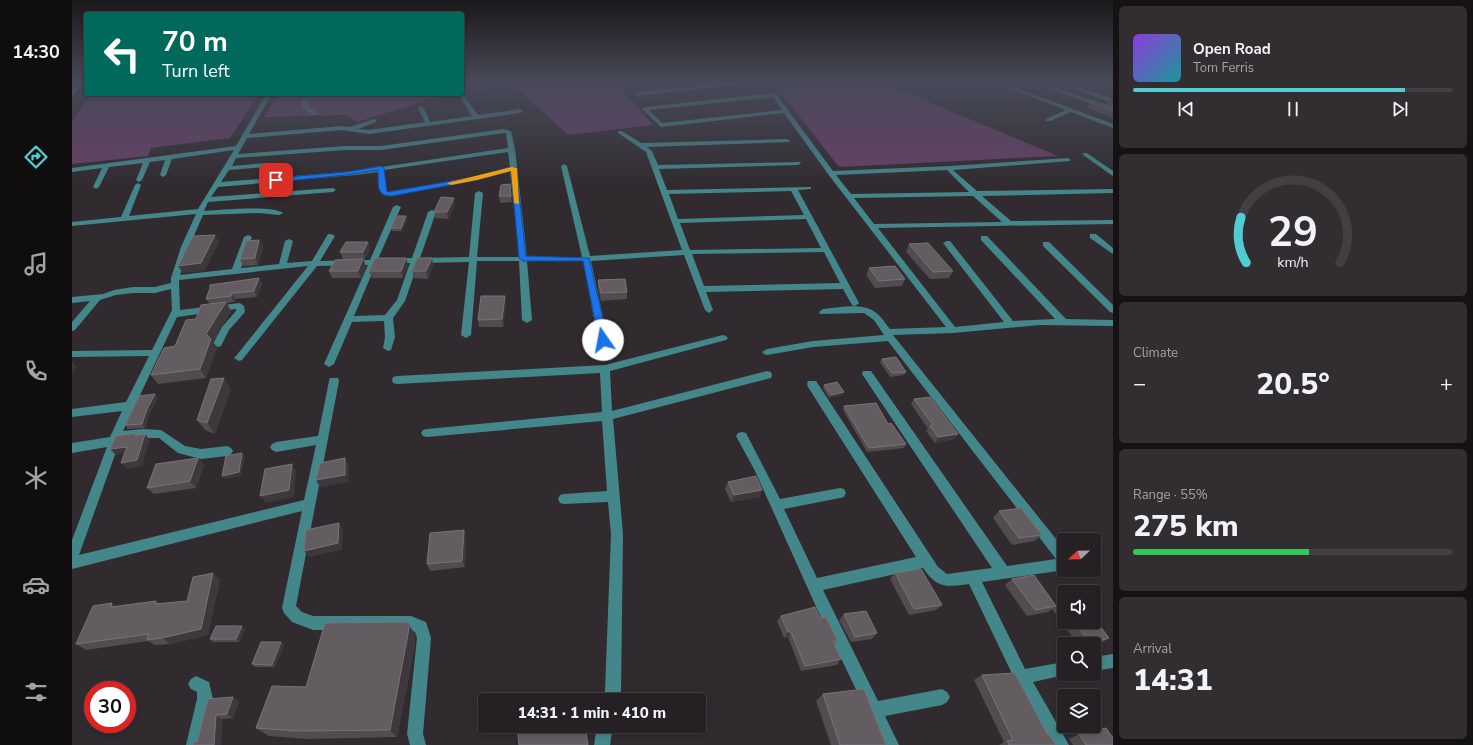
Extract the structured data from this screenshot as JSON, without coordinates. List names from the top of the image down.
{
  "north": "left",
  "page": {
    "tabs": "14:30",
    "turn": ["70 m", "Turn left"],
    "song": ["Open Road", "Tom Ferris"],
    "tile": [
      "Climate",
      ["Range · 55%", "275 km"],
      ["Arrival", "14:31"]
    ],
    "heat": ["−", "20.5°", "+"],
    "limit": "30",
    "trip": "14:31 · 1 min · 410 m",
    "gauge": ["29", "km/h"]
  }
}
